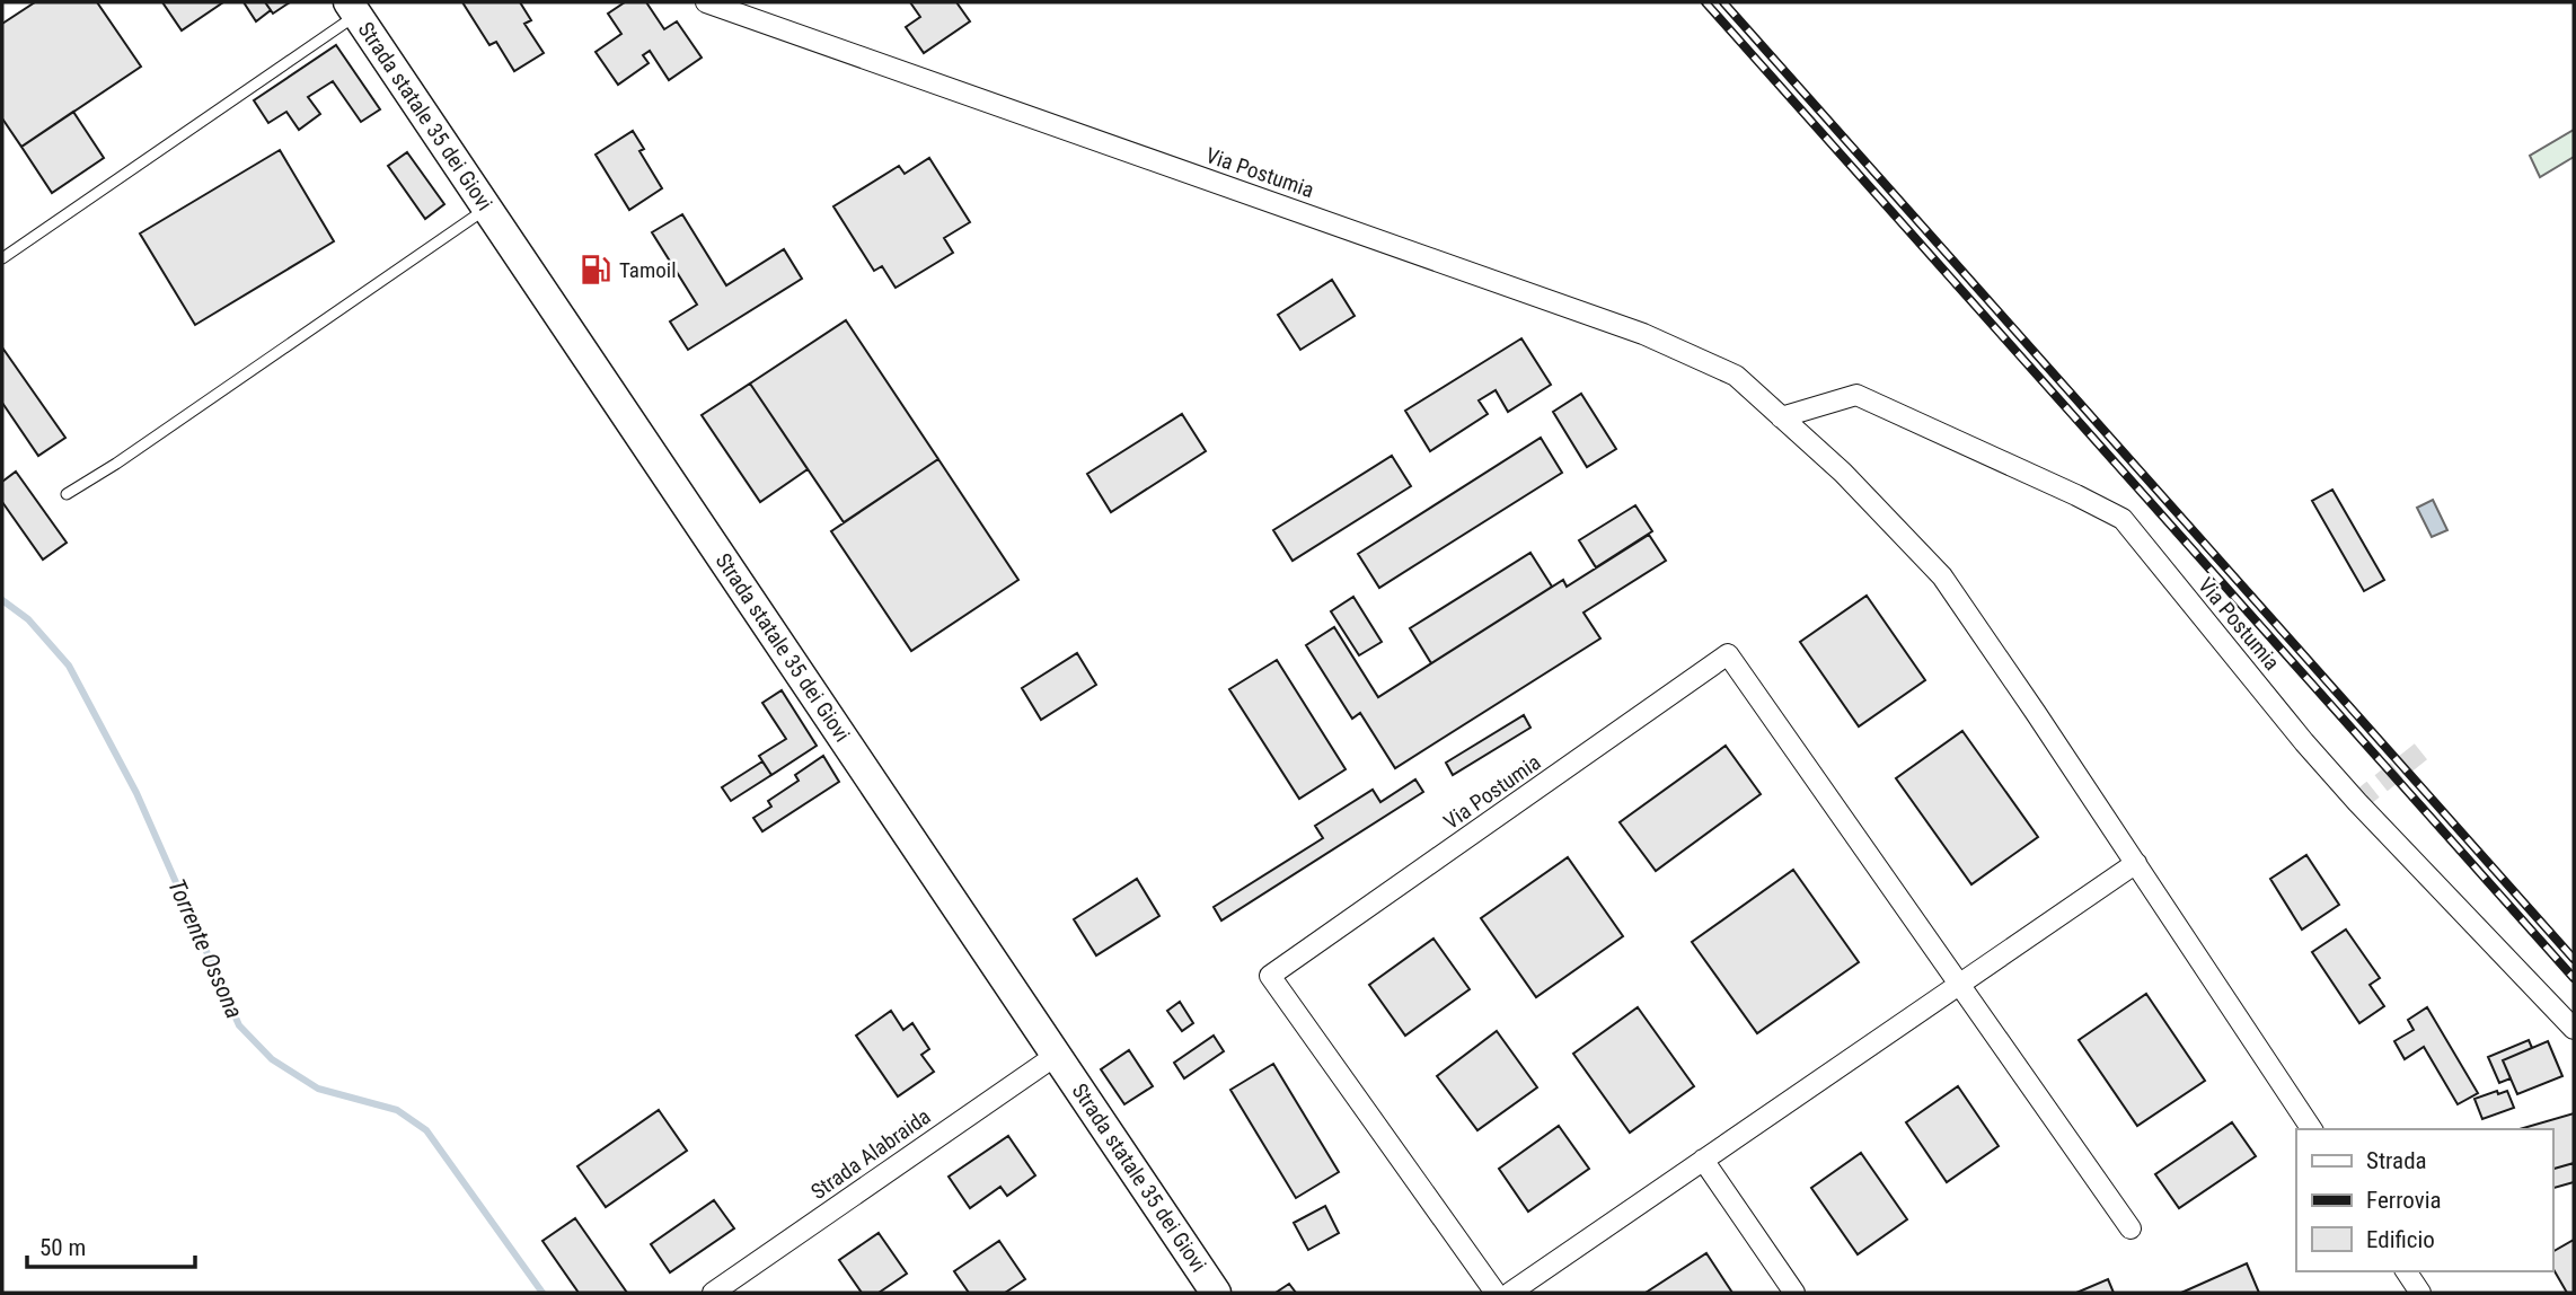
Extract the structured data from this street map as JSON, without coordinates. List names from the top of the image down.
{
  "streets": {
    "main road": ["Strada statale 35 dei Giovi"],
    "street": ["Via Postumia", "Strada Alabraida"]
  },
  "crossings": [
    ["Strada statale 35 dei Giovi", "Strada Alabraida"]
  ],
  "water": ["Torrente Ossona"],
  "places": {
    "fuel station": ["Tamoil"]
  },
  "legend": ["Strada", "Ferrovia", "Edificio"],
  "scale_bar": "50 m"
}
